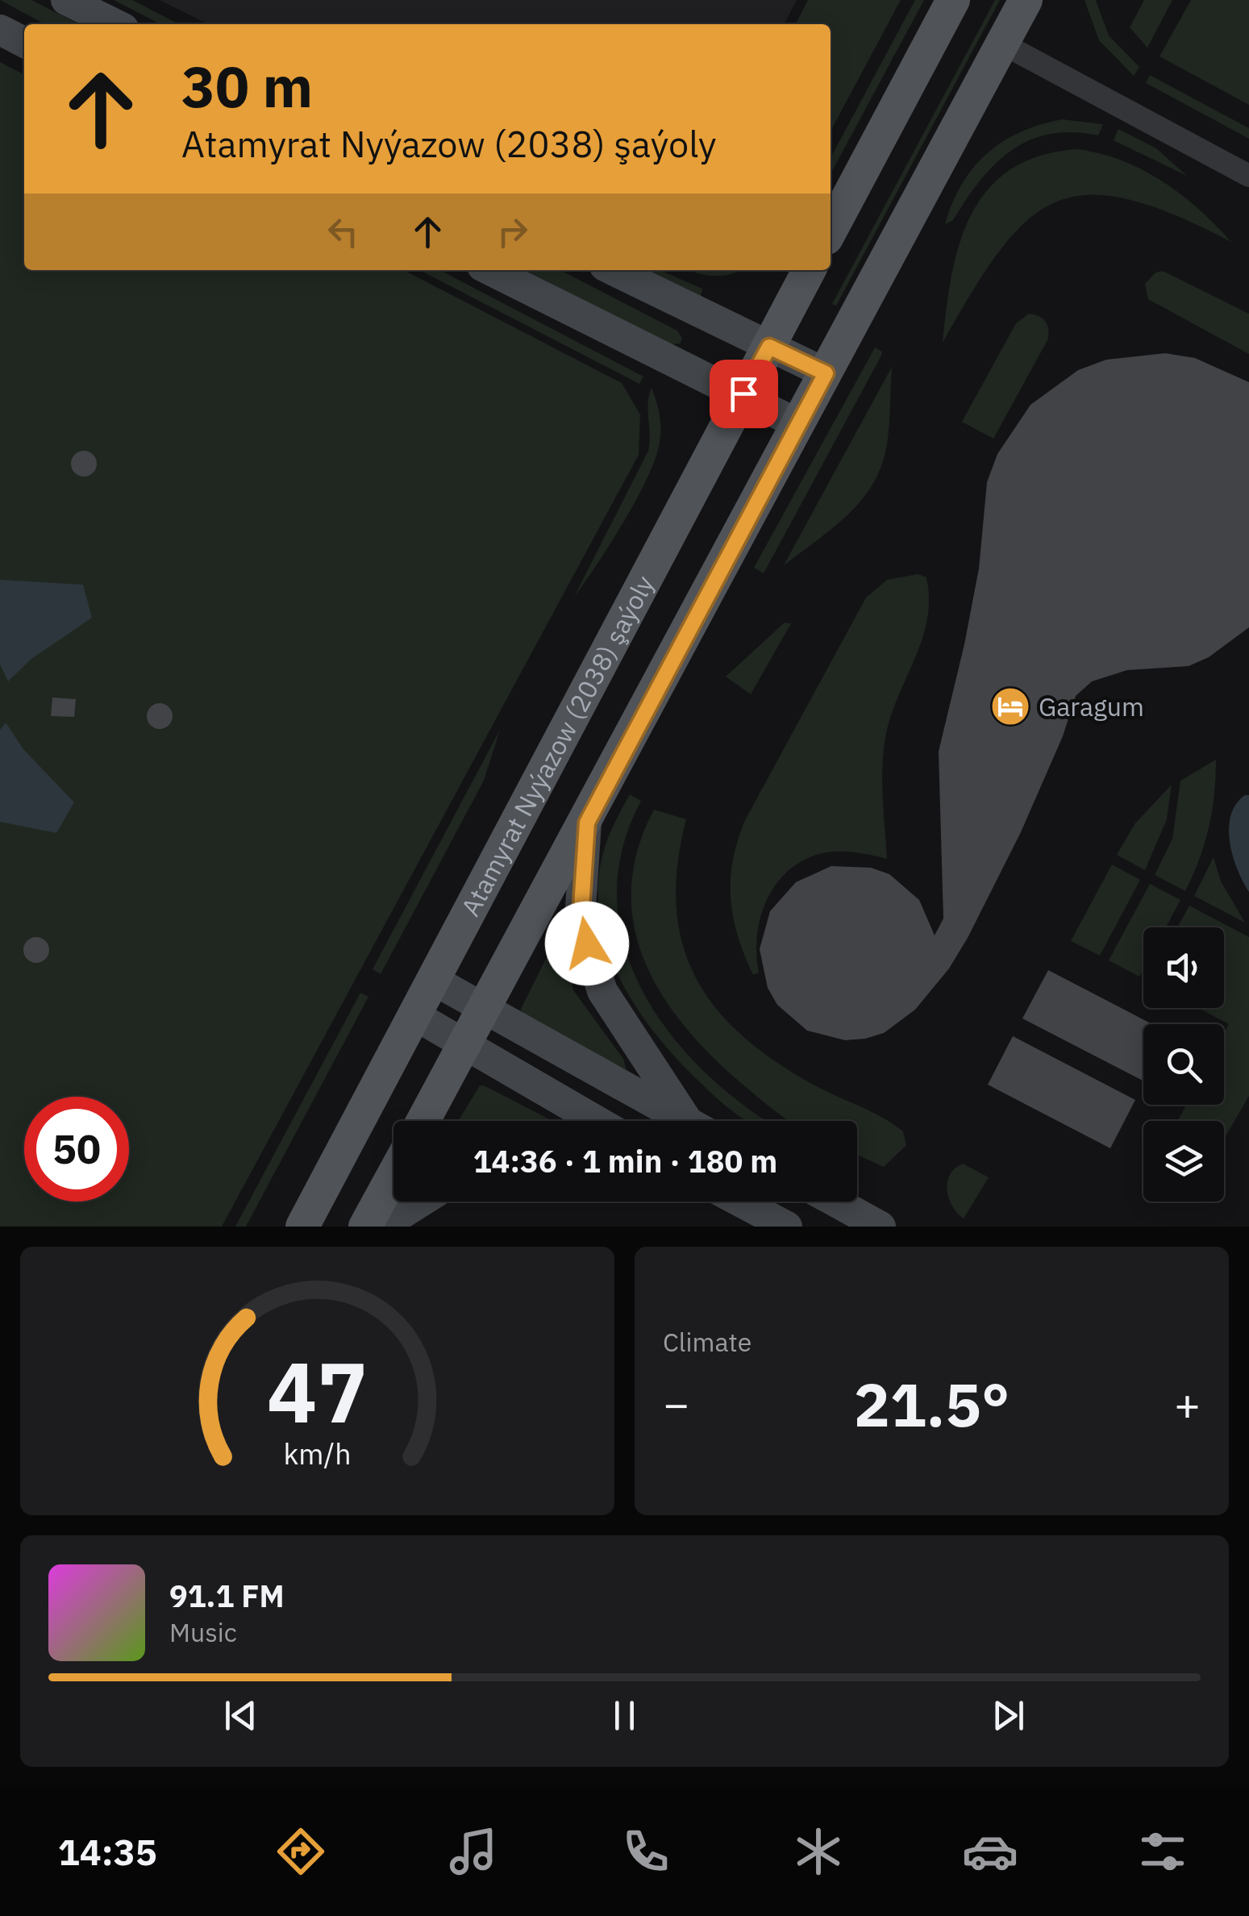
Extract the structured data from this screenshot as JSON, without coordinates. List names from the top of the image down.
{
  "streets": {
    "main road": ["Atamyrat Nyýazow (2038) şaýoly"]
  },
  "places": {
    "hotel": ["Garagum"]
  },
  "page": {
    "turn": ["30 m", "Atamyrat Nyýazow (2038) şaýoly"],
    "limit": "50",
    "trip": "14:36 · 1 min · 180 m",
    "tile": "Climate",
    "heat": ["−", "21.5°", "+"],
    "song": ["91.1 FM", "Music"],
    "tabs": "14:35",
    "gauge": ["47", "km/h"]
  }
}
